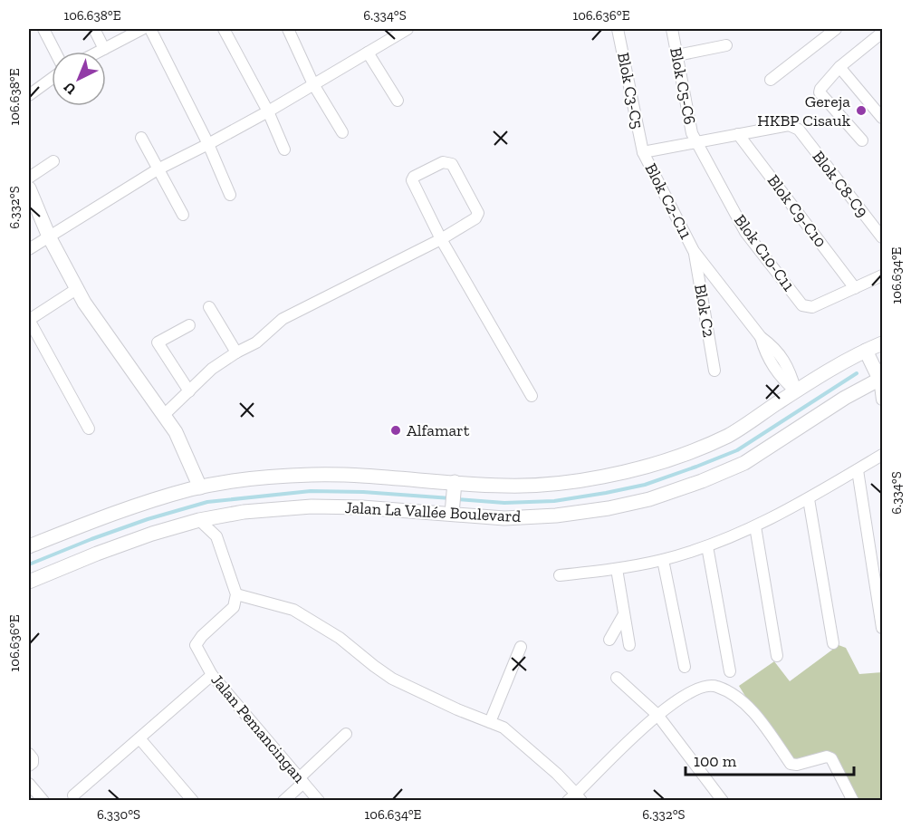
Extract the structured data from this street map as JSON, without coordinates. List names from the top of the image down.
{
  "streets": {
    "street": [
      "Blok C5-C6",
      "Blok C3-C5",
      "Blok C8-C9",
      "Blok C2-C11",
      "Blok C9-C10",
      "Blok C10-C11",
      "Blok C2",
      "Jalan La Vallée Boulevard",
      "Jalan Pemancingan"
    ]
  },
  "crossings": [
    ["Blok C5-C6", "Blok C10-C11"],
    ["Blok C3-C5", "Blok C2-C11"],
    ["Blok C8-C9", "Blok C9-C10"],
    ["Blok C2-C11", "Blok C2"],
    ["Blok C9-C10", "Blok C10-C11"]
  ],
  "places": ["Gereja HKBP Cisauk", "Alfamart"],
  "scale_bar": "100 m",
  "north": "bottom left",
  "coordinates": [
    "106.638°E",
    "6.334°S",
    "106.636°E",
    "6.332°S",
    "106.634°E",
    "6.330°S"
  ]
}
